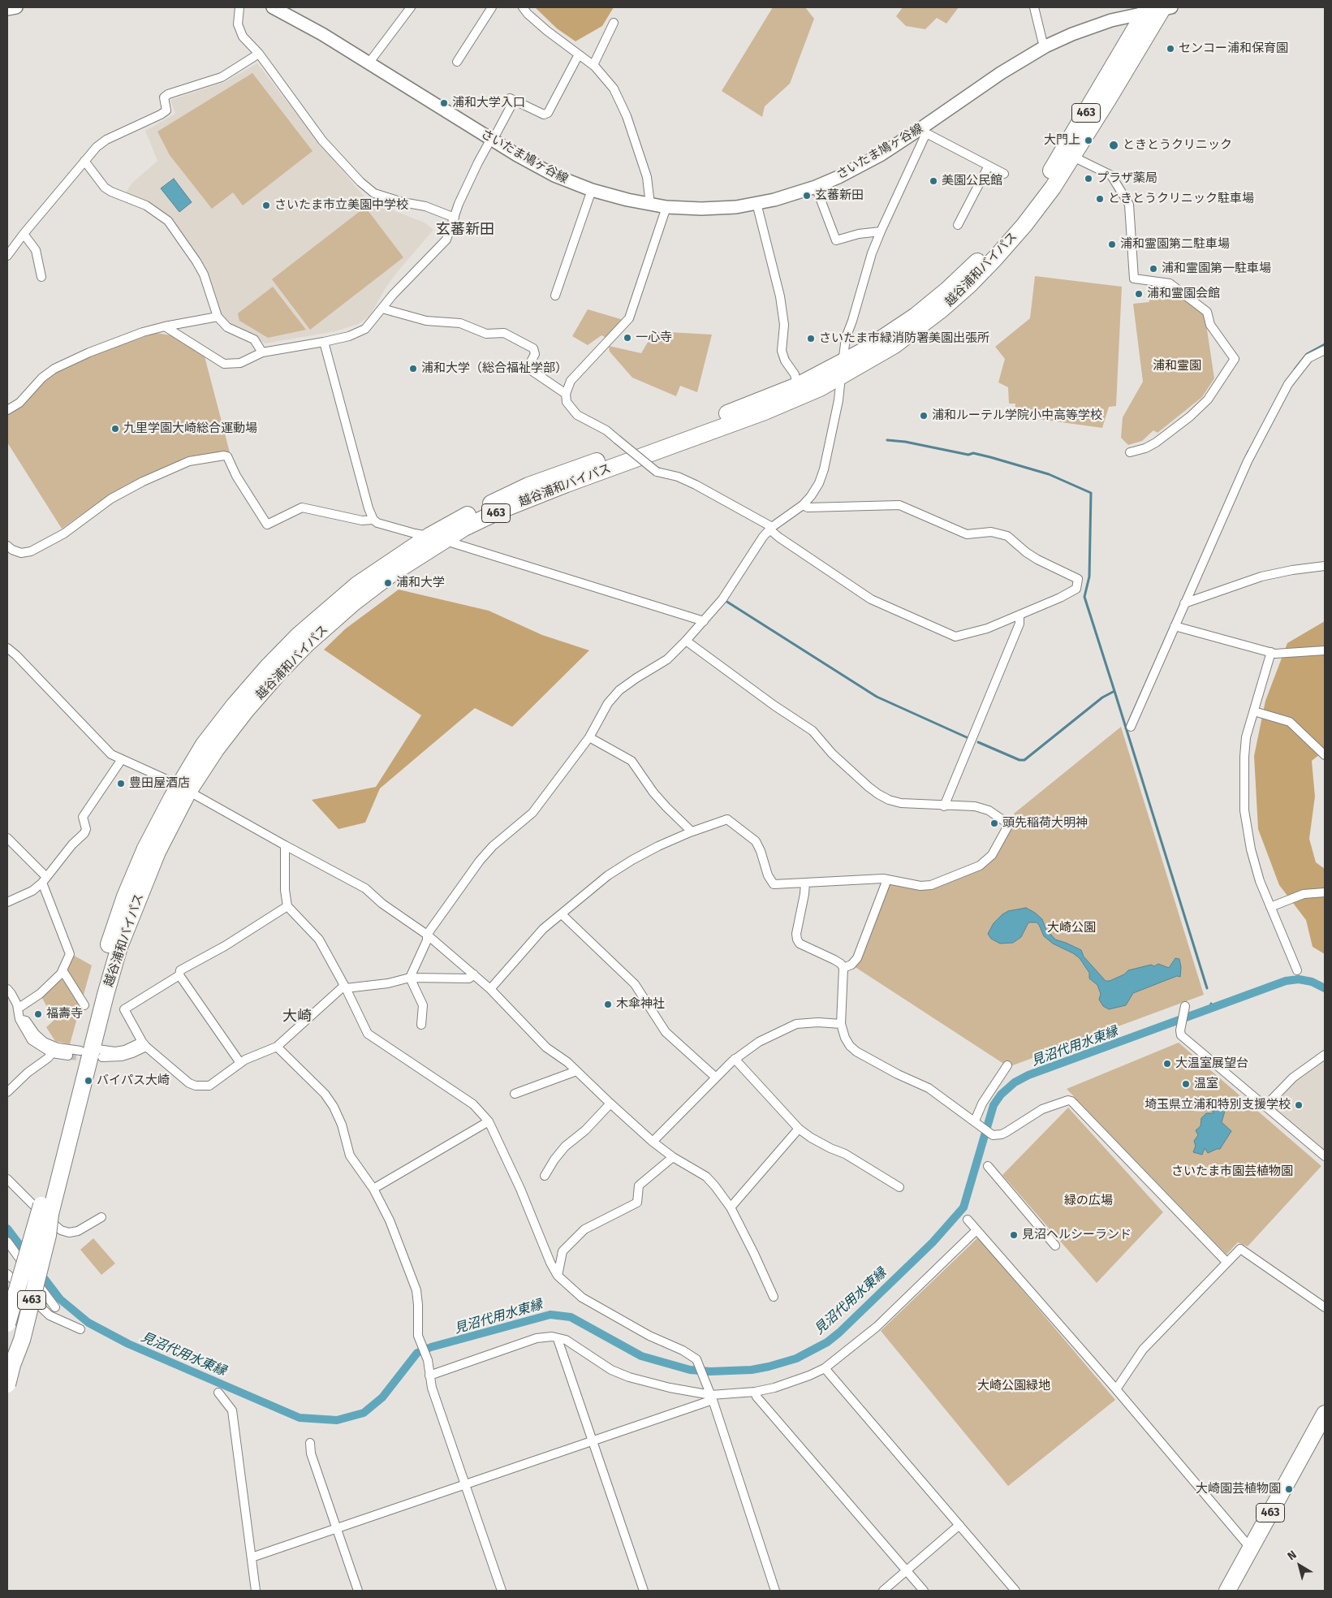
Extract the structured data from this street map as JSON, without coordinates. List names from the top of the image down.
{
  "streets": {
    "highway": ["463", "越谷浦和バイパス"],
    "main road": ["さいたま鳩ヶ谷線"]
  },
  "crossings": [
    ["463", "越谷浦和バイパス"],
    ["さいたま鳩ヶ谷線", "越谷浦和バイパス"]
  ],
  "districts": ["玄蕃新田", "大崎"],
  "water": ["見沼代用水東縁"],
  "parks": [
    "浦和霊園",
    "大崎公園",
    "さいたま市園芸植物園",
    "緑の広場",
    "大崎公園緑地"
  ],
  "places": [
    "センコー浦和保育園",
    "浦和大学入口",
    "大門上",
    "ときとうクリニック",
    "プラザ薬局",
    "美園公民館",
    "玄蕃新田",
    "ときとうクリニック駐車場",
    "さいたま市立美園中学校",
    "浦和霊園第二駐車場",
    "浦和霊園第一駐車場",
    "浦和霊園会館",
    "一心寺",
    "さいたま市緑消防署美園出張所",
    "浦和大学（総合福祉学部）",
    "浦和ルーテル学院小中高等学校",
    "九里学園大崎総合運動場",
    "浦和大学",
    "豊田屋酒店",
    "頭先稲荷大明神",
    "木傘神社",
    "福壽寺",
    "大温室展望台",
    "バイパス大崎",
    "温室",
    "埼玉県立浦和特別支援学校",
    "見沼ヘルシーランド",
    "大崎園芸植物園"
  ],
  "north": "top left"
}
